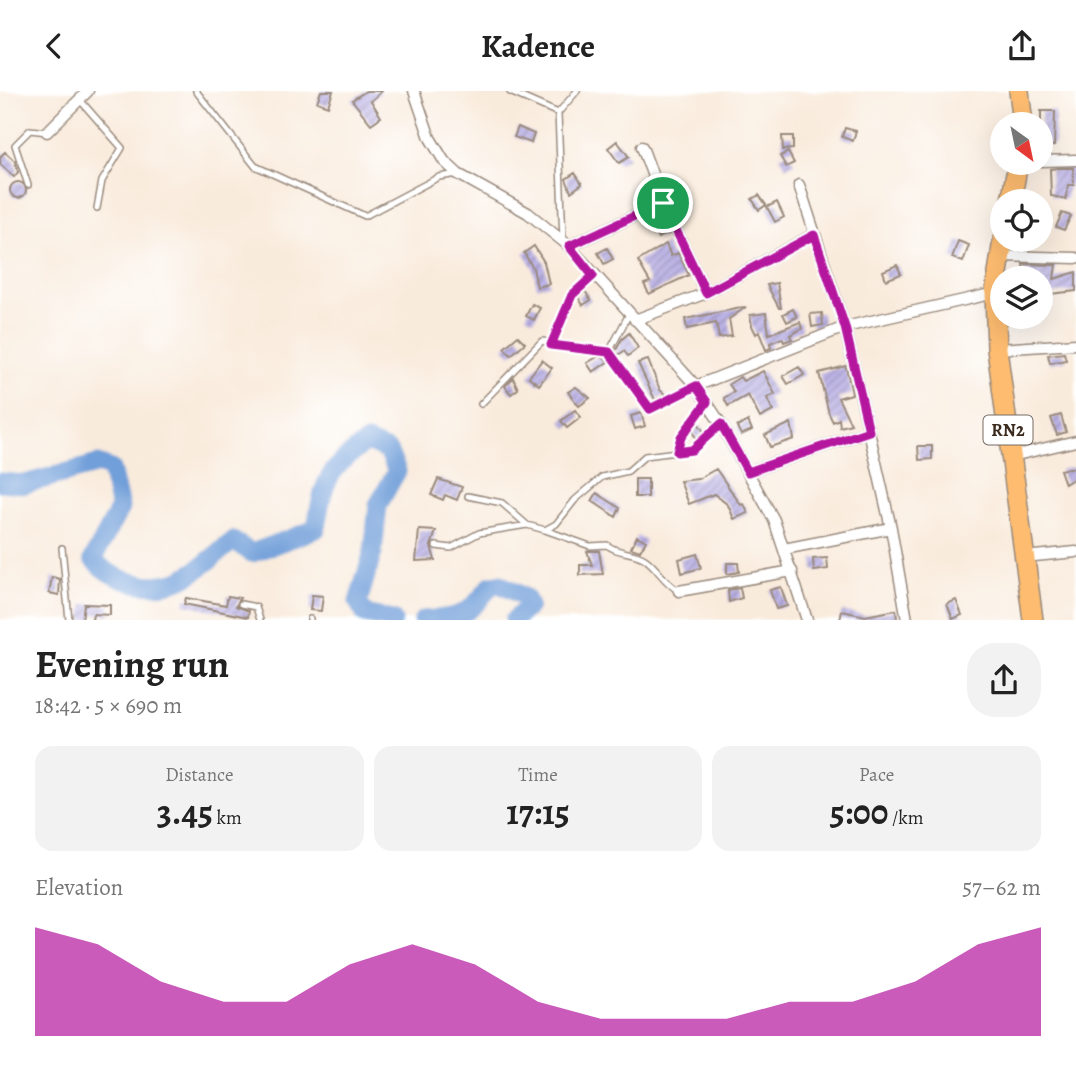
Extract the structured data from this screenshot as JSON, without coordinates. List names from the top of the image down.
{
  "streets": {
    "highway": ["RN2"]
  },
  "north": "bottom right",
  "page": {
    "header": "Kadence",
    "heading": ["Evening run", "18:42 · 5 × 690 m"],
    "stats": [
      ["Distance", "3.45 km"],
      ["Time", "17:15"],
      ["Pace", "5:00 /km"]
    ],
    "chart": ["Elevation", "57–62 m"]
  }
}
